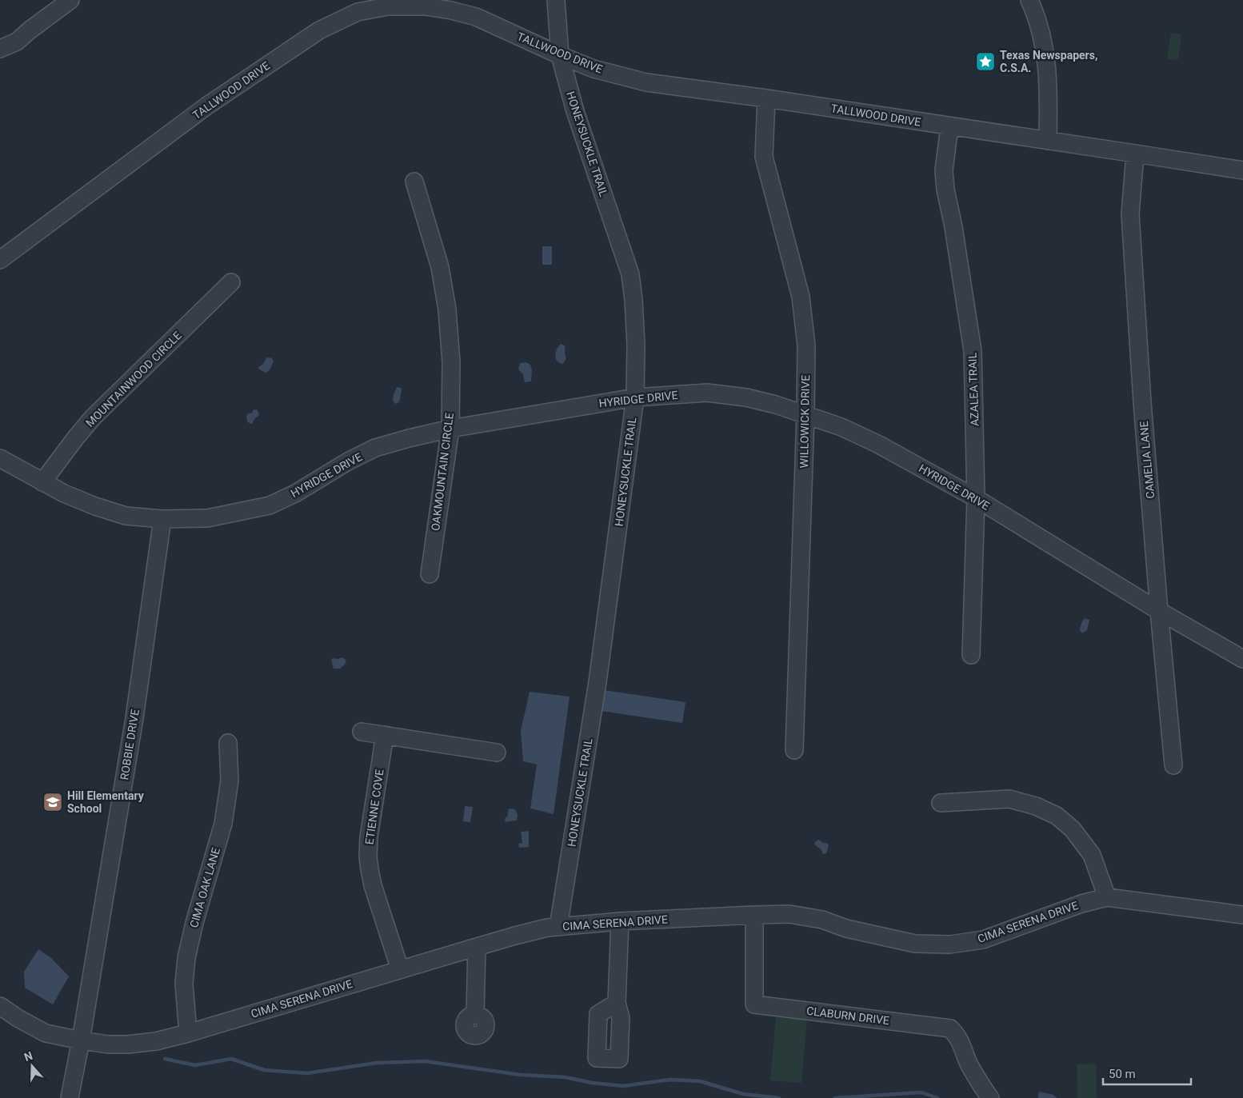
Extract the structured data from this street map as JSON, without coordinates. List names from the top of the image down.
{
  "streets": {
    "street": [
      "TALLWOOD DRIVE",
      "HONEYSUCKLE TRAIL",
      "MOUNTAINWOOD CIRCLE",
      "AZALEA TRAIL",
      "HYRIDGE DRIVE",
      "WILLOWICK DRIVE",
      "CAMELIA LANE",
      "OAKMOUNTAIN CIRCLE",
      "ROBBIE DRIVE",
      "ETIENNE COVE",
      "CIMA OAK LANE",
      "CIMA SERENA DRIVE",
      "CLABURN DRIVE"
    ]
  },
  "crossings": [
    ["TALLWOOD DRIVE", "HONEYSUCKLE TRAIL"],
    ["TALLWOOD DRIVE", "AZALEA TRAIL"],
    ["TALLWOOD DRIVE", "WILLOWICK DRIVE"],
    ["TALLWOOD DRIVE", "CAMELIA LANE"],
    ["HONEYSUCKLE TRAIL", "HYRIDGE DRIVE"],
    ["HONEYSUCKLE TRAIL", "CIMA SERENA DRIVE"],
    ["MOUNTAINWOOD CIRCLE", "HYRIDGE DRIVE"],
    ["AZALEA TRAIL", "HYRIDGE DRIVE"],
    ["HYRIDGE DRIVE", "WILLOWICK DRIVE"],
    ["HYRIDGE DRIVE", "CAMELIA LANE"],
    ["HYRIDGE DRIVE", "OAKMOUNTAIN CIRCLE"],
    ["HYRIDGE DRIVE", "ROBBIE DRIVE"],
    ["ROBBIE DRIVE", "CIMA SERENA DRIVE"],
    ["ETIENNE COVE", "CIMA SERENA DRIVE"],
    ["CIMA OAK LANE", "CIMA SERENA DRIVE"],
    ["CIMA SERENA DRIVE", "CLABURN DRIVE"]
  ],
  "places": {
    "place": ["Texas Newspapers, C.S.A."],
    "school or university": ["Hill Elementary School"]
  },
  "scale_bar": "50 m",
  "north": "top"
}
